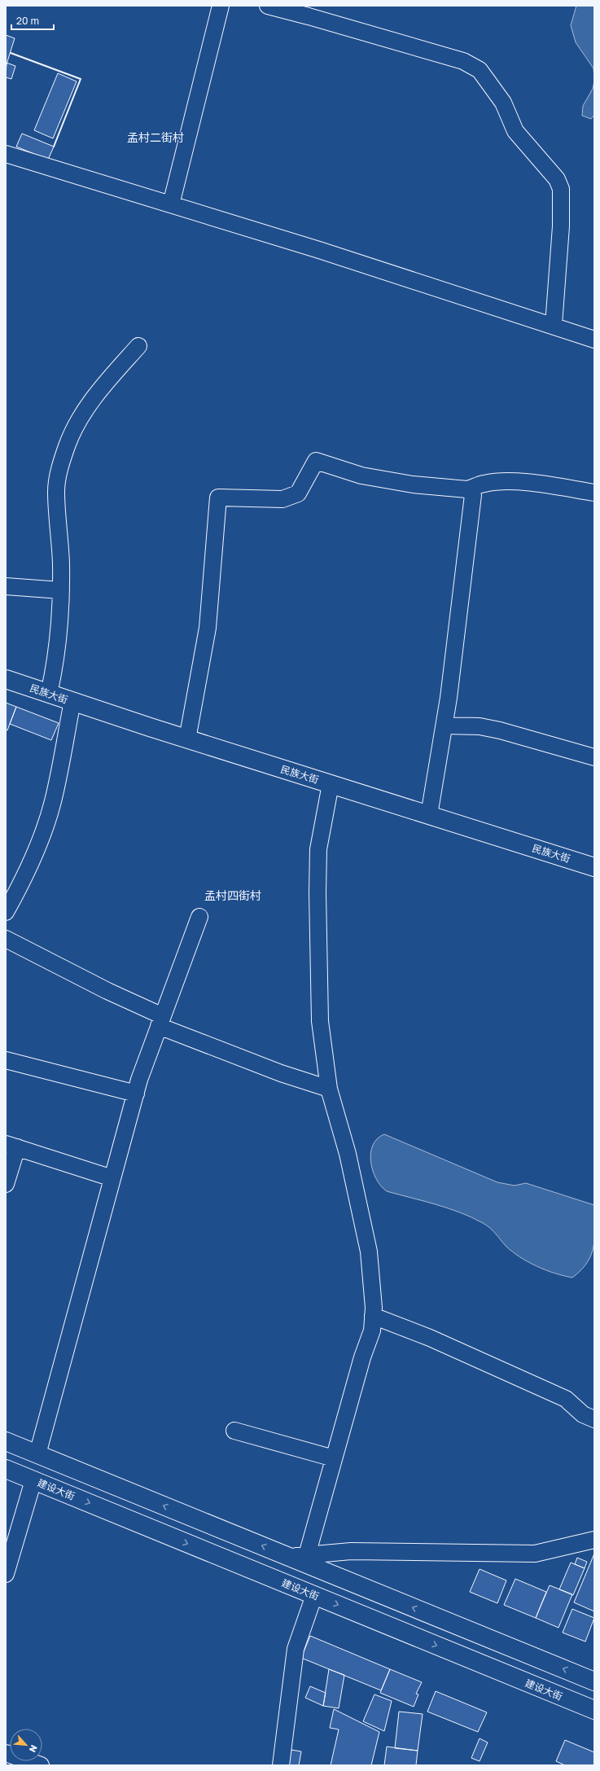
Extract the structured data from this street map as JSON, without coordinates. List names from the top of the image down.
{
  "streets": {
    "main road": ["民族大街", "建设大街"]
  },
  "districts": ["孟村二街村", "孟村四街村"],
  "scale_bar": "20 m",
  "north": "bottom right"
}
